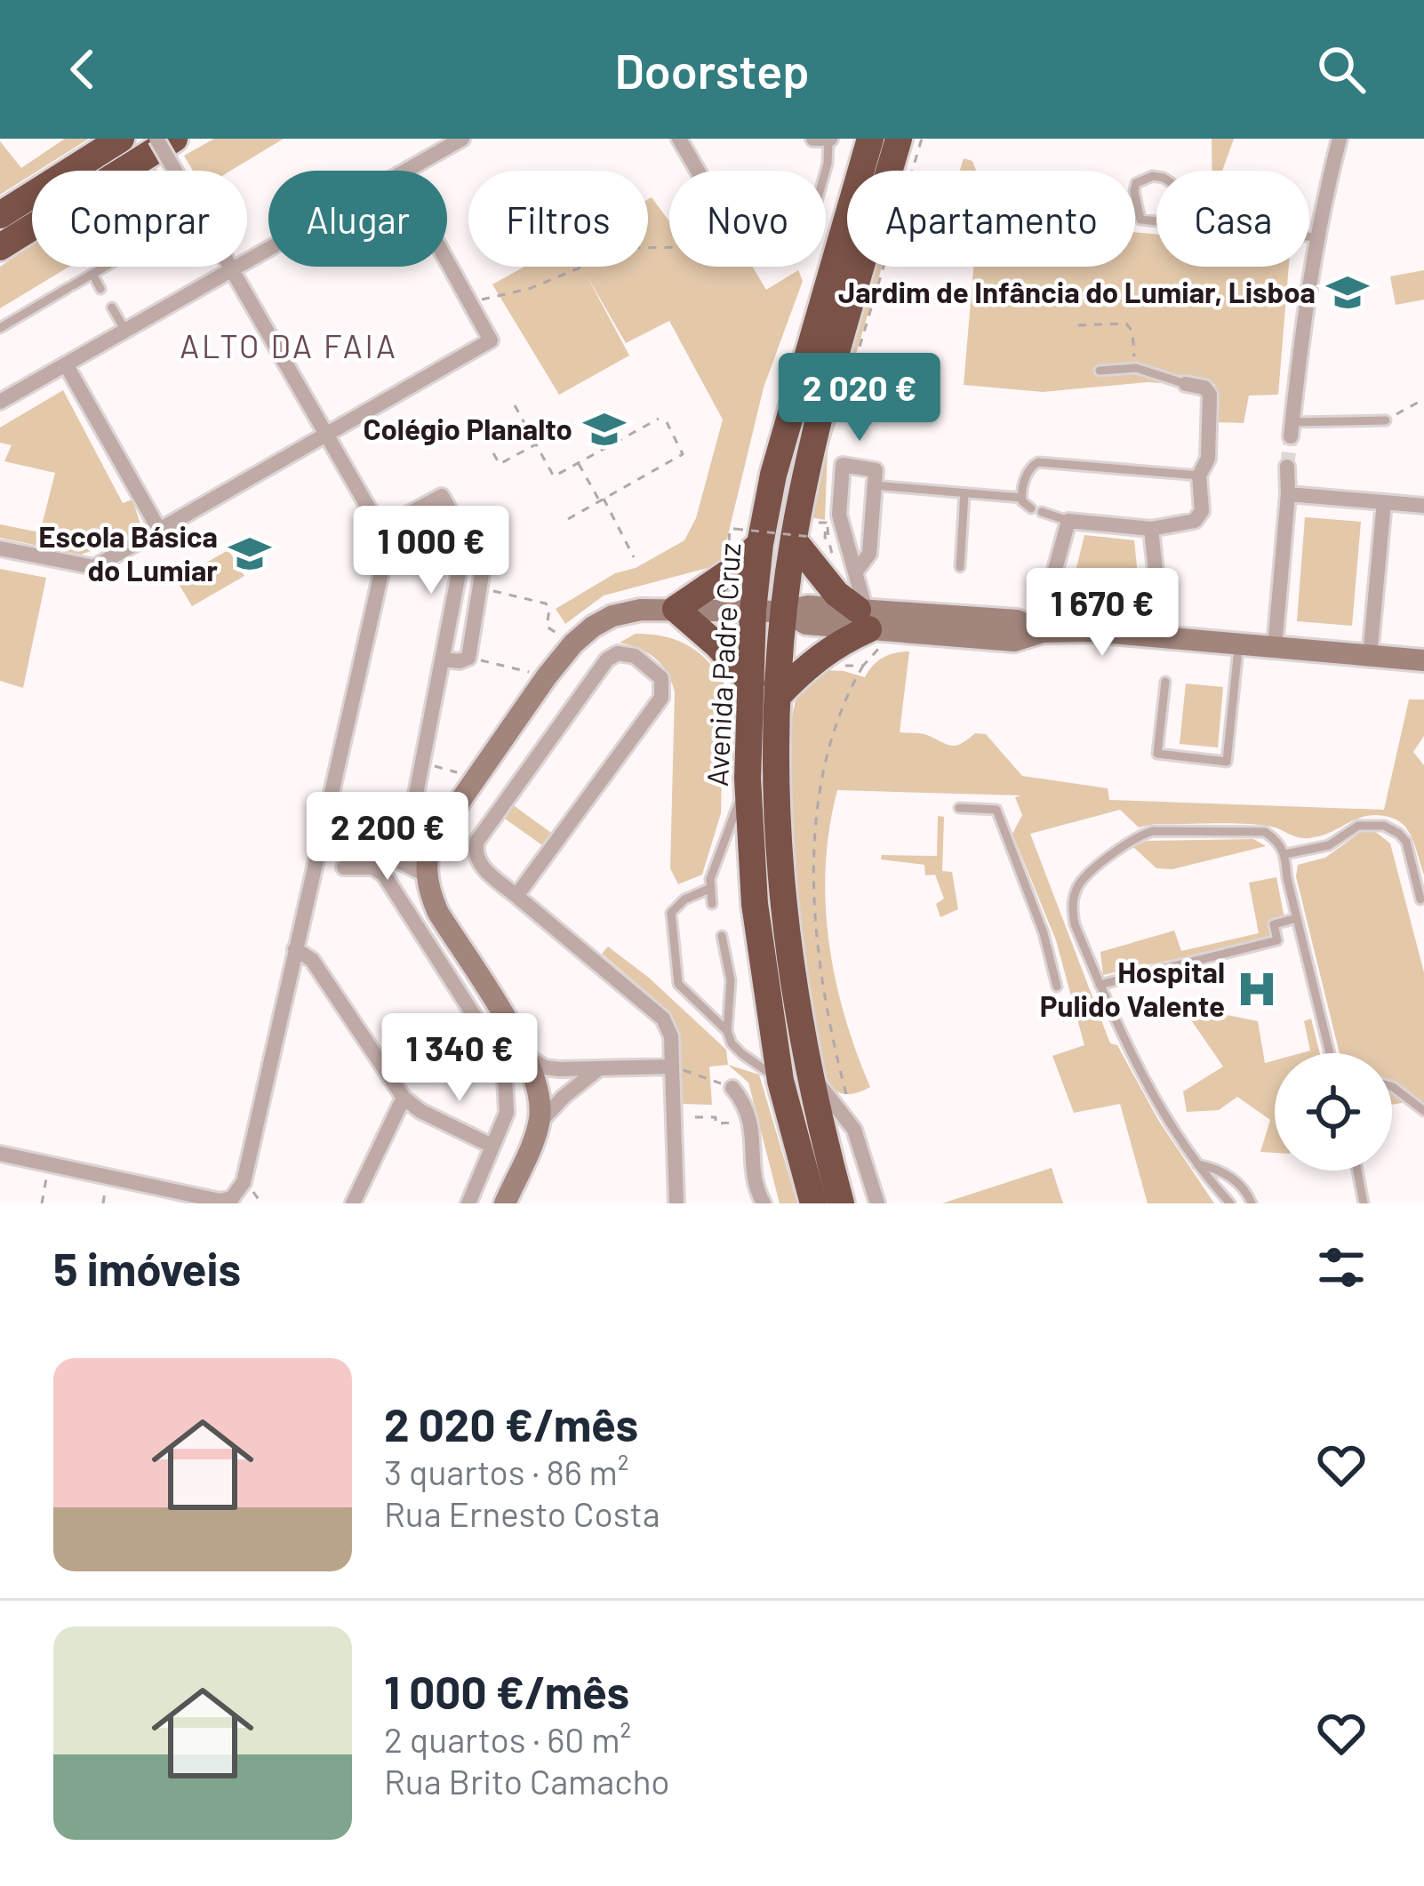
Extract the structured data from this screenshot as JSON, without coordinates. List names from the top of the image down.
{
  "streets": {
    "highway": ["Avenida Padre Cruz"]
  },
  "districts": ["ALTO DA FAIA"],
  "places": {
    "school or university": ["Jardim de Infância do Lumiar, Lisboa", "Colégio Planalto", "Escola Básica do Lumiar"],
    "hospital": ["Hospital Pulido Valente"]
  },
  "page": {
    "header": "Doorstep",
    "chip": [
      "Comprar",
      "Alugar",
      "Filtros",
      "Novo",
      "Apartamento",
      "Casa"
    ],
    "price": [
      "2 020 €",
      "1 000 €",
      "1 670 €",
      "2 200 €",
      "1 340 €"
    ],
    "heading": "5 imóveis",
    "list": [
      {
        "name": "2 020 €/mês",
        "note": "3 quartos · 86 m² · Rua Ernesto Costa"
      },
      {
        "name": "1 000 €/mês",
        "note": "2 quartos · 60 m² · Rua Brito Camacho"
      }
    ]
  }
}
